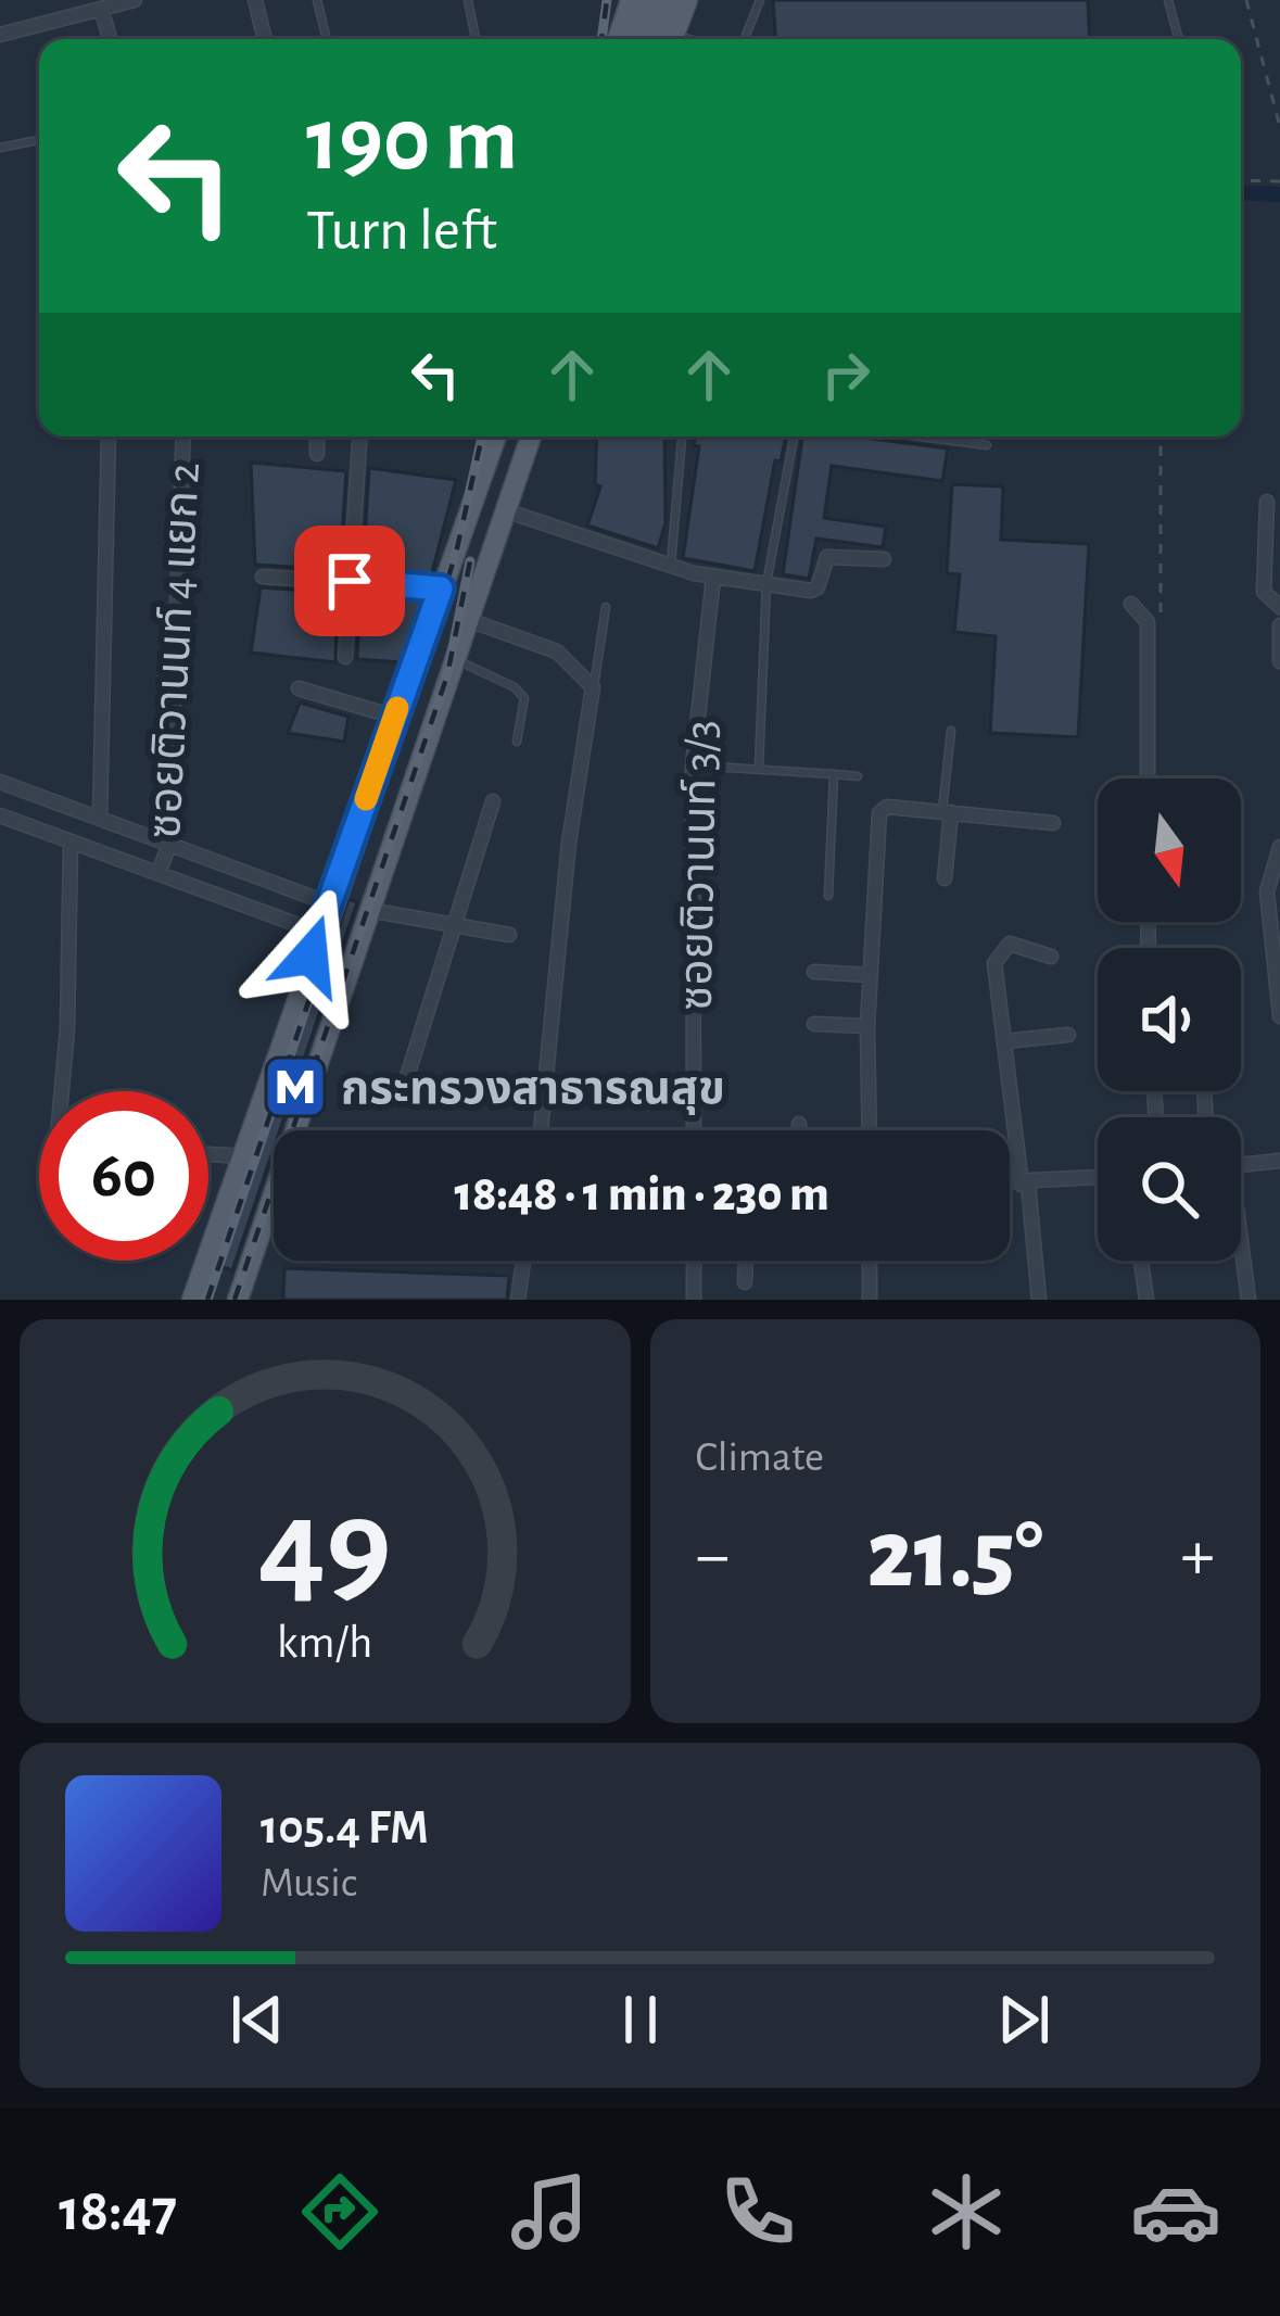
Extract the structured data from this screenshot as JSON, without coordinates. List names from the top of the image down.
{
  "streets": {
    "street": ["ซอยติวานนท์ 4 แยก 2", "ซอยติวานนท์ 3/3"]
  },
  "places": {
    "metro station": ["กระทรวงสาธารณสุข"]
  },
  "north": "bottom",
  "page": {
    "turn": ["190 m", "Turn left"],
    "limit": "60",
    "trip": "18:48 · 1 min · 230 m",
    "tile": "Climate",
    "heat": ["−", "21.5°", "+"],
    "song": ["105.4 FM", "Music"],
    "tabs": "18:47",
    "gauge": ["49", "km/h"]
  }
}
